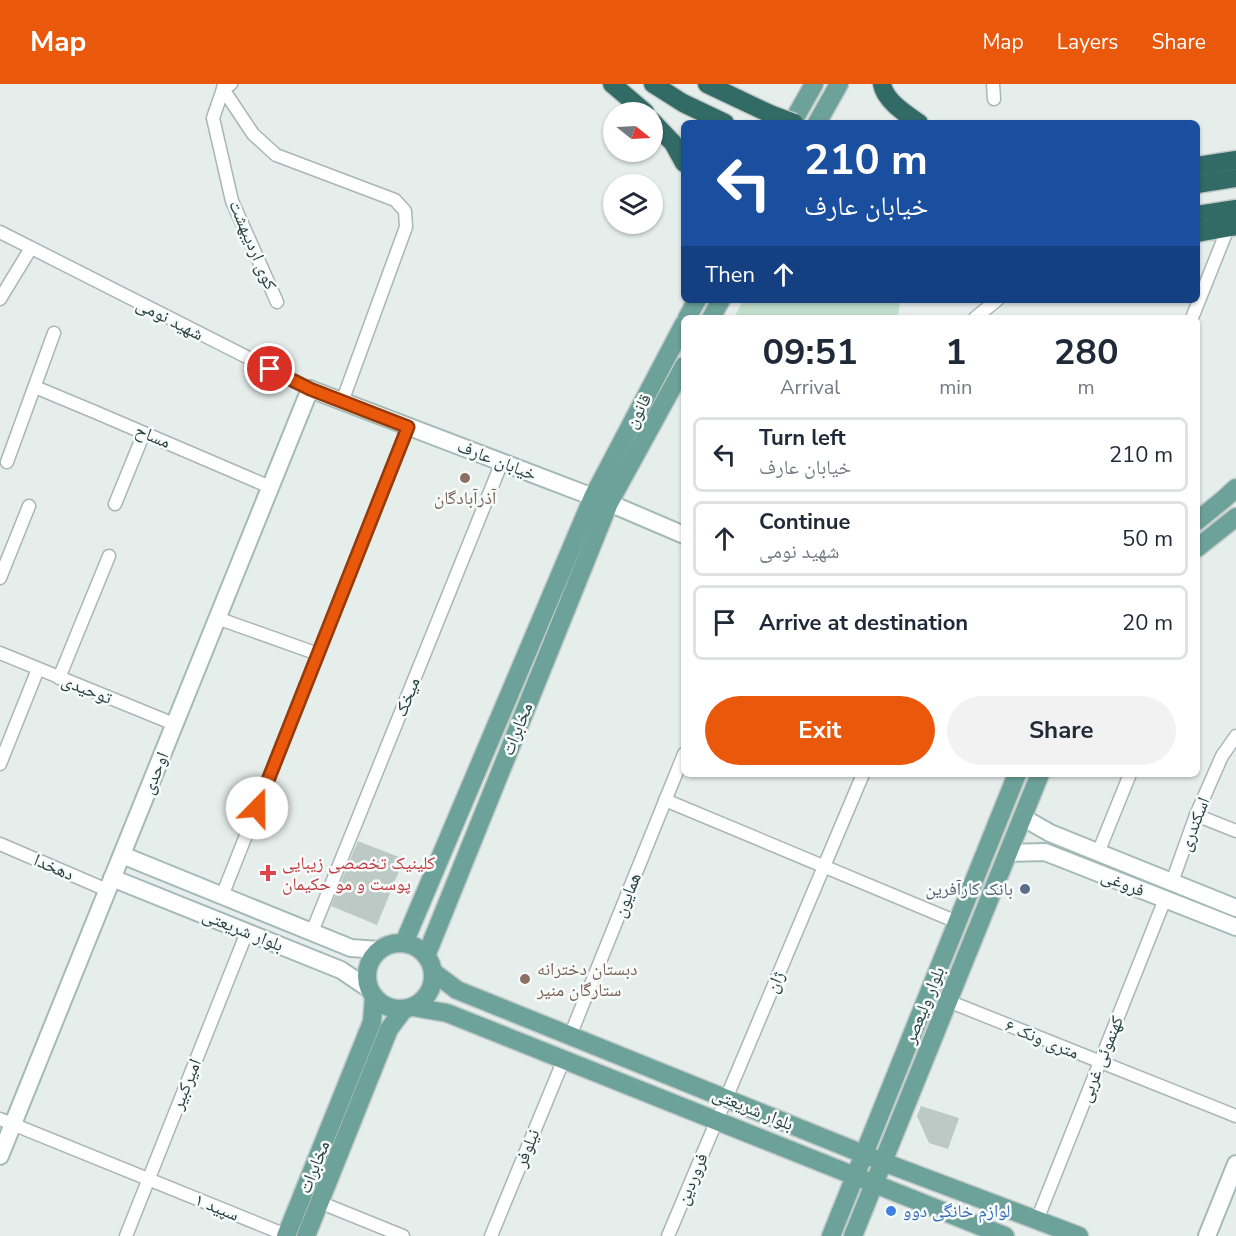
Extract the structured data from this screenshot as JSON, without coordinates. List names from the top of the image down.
{
  "streets": {
    "main road": [
      "قانون",
      "مخابرات",
      "بلوار شریعتى",
      "بلوار ولیعصر"
    ],
    "street": [
      "کوی اردیبهشت",
      "شهید نومی",
      "مساح",
      "خیابان عارف",
      "توحیدی",
      "میخک",
      "اوحدی",
      "اسکندری",
      "دهخدا",
      "فروغى",
      "همایون",
      "ژان",
      "۶ متری ونک",
      "کهنموئی غربی",
      "امیرکبیر",
      "نیلوفر",
      "فروردین",
      "سپید ۱"
    ]
  },
  "crossings": [
    ["شهید نومی", "خیابان عارف"],
    ["شهید نومی", "اوحدی"],
    ["قانون", "خیابان عارف"],
    ["قانون", "مخابرات"],
    ["مساح", "اوحدی"],
    ["خیابان عارف", "میخک"],
    ["خیابان عارف", "مخابرات"],
    ["خیابان عارف", "اوحدی"],
    ["توحیدی", "اوحدی"],
    ["میخک", "بلوار شریعتى"],
    ["مخابرات", "بلوار شریعتى"],
    ["مخابرات", "سپید ۱"],
    ["اوحدی", "دهخدا"],
    ["اوحدی", "بلوار شریعتى"],
    ["اوحدی", "سپید ۱"],
    ["اسکندری", "فروغى"],
    ["دهخدا", "بلوار شریعتى"],
    ["فروغى", "بلوار ولیعصر"],
    ["فروغى", "کهنموئی غربی"],
    ["همایون", "بلوار شریعتى"],
    ["بلوار شریعتى", "ژان"],
    ["بلوار شریعتى", "بلوار ولیعصر"],
    ["بلوار شریعتى", "کهنموئی غربی"],
    ["بلوار شریعتى", "امیرکبیر"],
    ["بلوار شریعتى", "نیلوفر"],
    ["بلوار شریعتى", "فروردین"],
    ["ژان", "فروردین"],
    ["بلوار ولیعصر", "۶ متری ونک"],
    ["۶ متری ونک", "کهنموئی غربی"],
    ["امیرکبیر", "سپید ۱"]
  ],
  "places": {
    "other": [
      "آذرآبادگان",
      "بانک کارآفرین",
      "دبستان دخترانه ستارگان منیر",
      "لوازم خانگی دوو"
    ],
    "health": ["کلینیک تخصصی زیبایی پوست و مو حکیمان"]
  },
  "north": "right",
  "page": {
    "header": "Map",
    "nav": ["Map", "Layers", "Share"],
    "turn": ["210 m", "خیابان عارف"],
    "then": "Then",
    "eta": [
      "09:51",
      "Arrival",
      "1",
      "min",
      "280",
      "m"
    ],
    "list": [
      {
        "name": "Turn left",
        "note": "خیابان عارف",
        "value": "210 m"
      },
      {
        "name": "Continue",
        "note": "شهید نومی",
        "value": "50 m"
      },
      {
        "name": "Arrive at destination",
        "value": "20 m"
      }
    ],
    "buttons": ["Exit", "Share"]
  }
}
